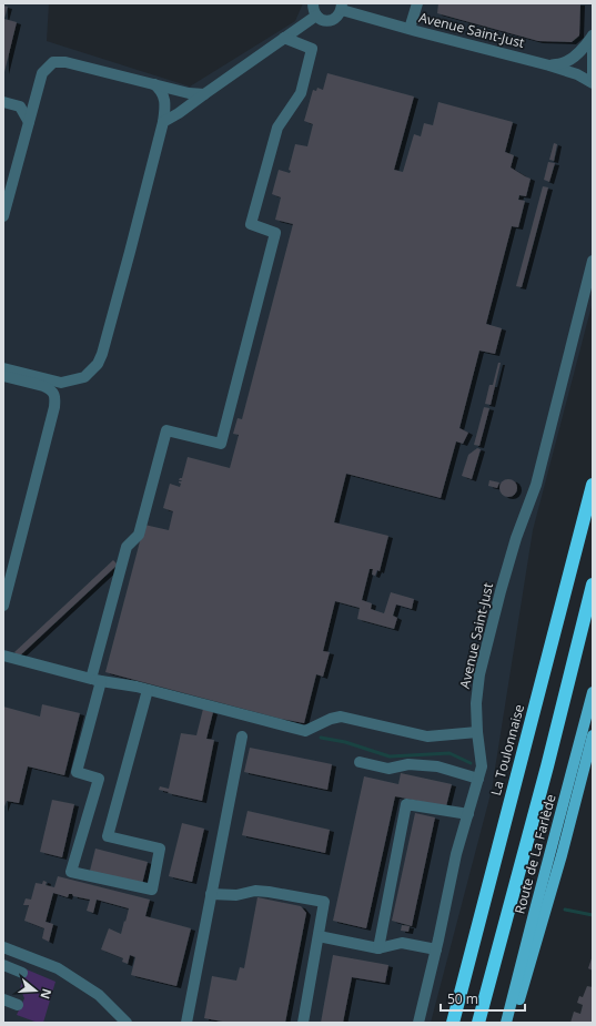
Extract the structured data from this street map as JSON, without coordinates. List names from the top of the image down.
{
  "streets": {
    "highway": ["La Toulonnaise"],
    "main road": ["Route de La Farlède"],
    "street": ["Avenue Saint-Just"]
  },
  "scale_bar": "50 m",
  "north": "right"
}
